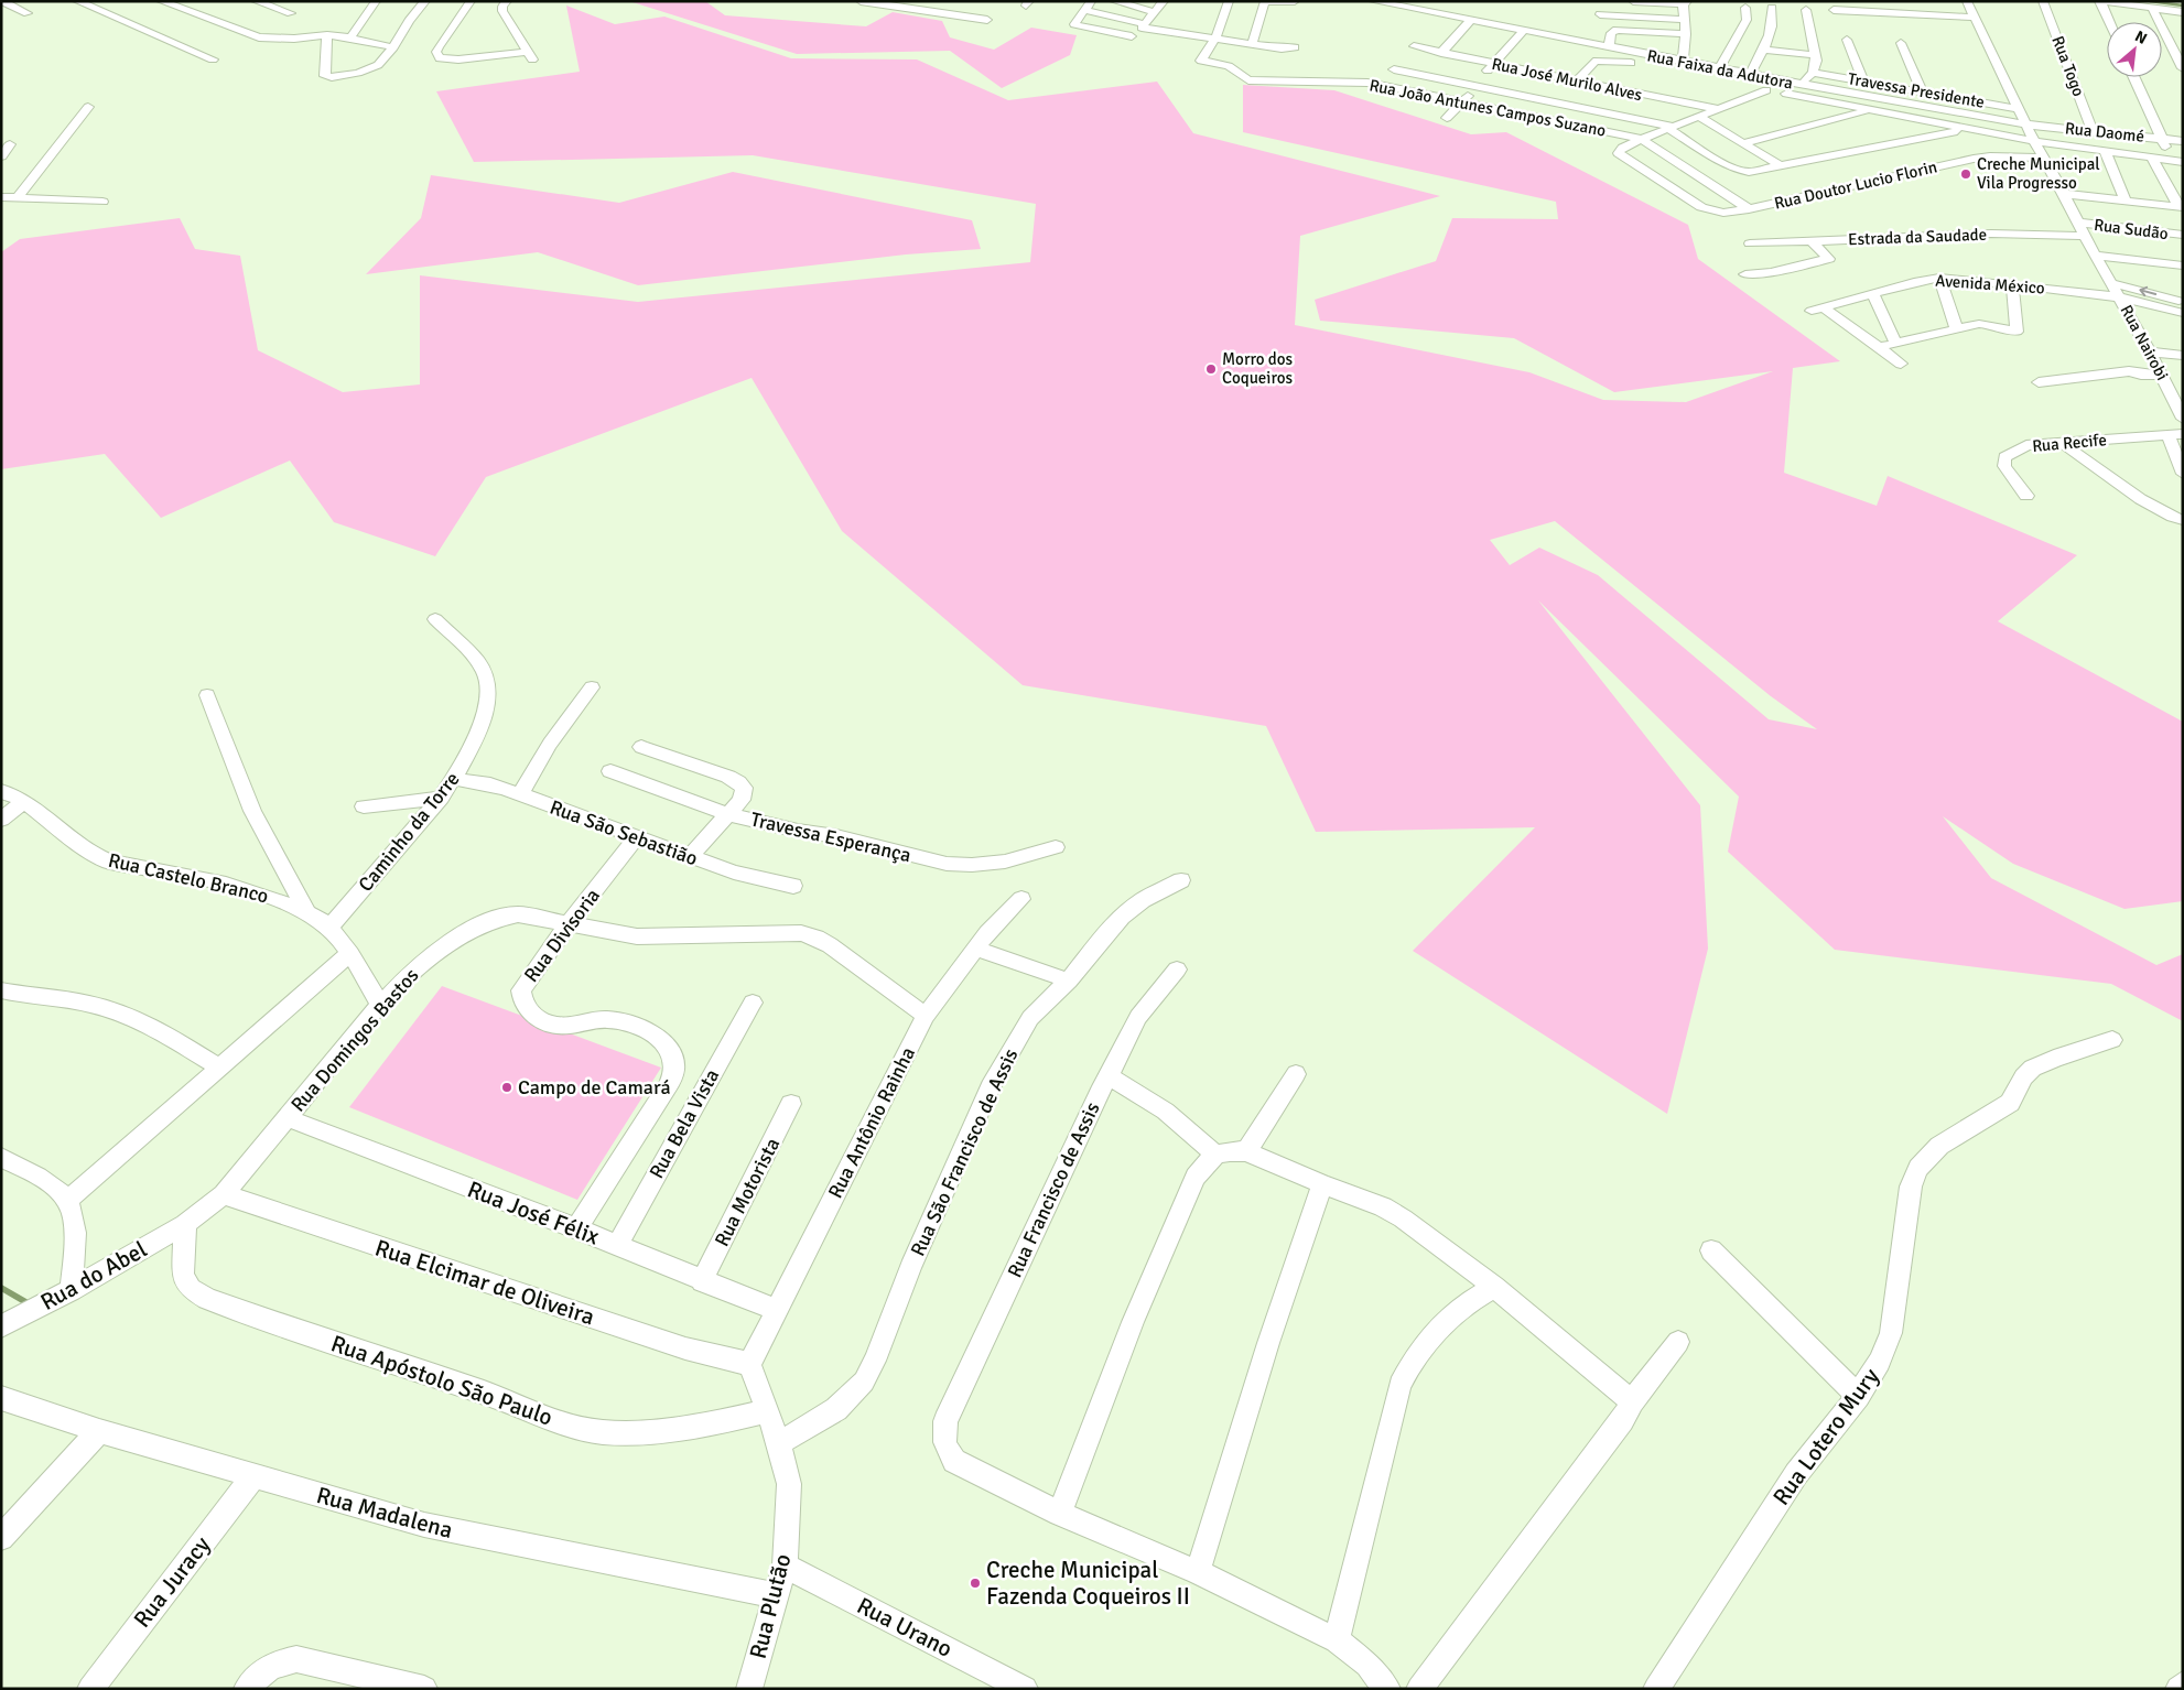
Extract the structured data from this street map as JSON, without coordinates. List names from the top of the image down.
{
  "streets": {
    "street": [
      "Rua Togo",
      "Rua Faixa da Adutora",
      "Rua José Murilo Alves",
      "Travessa Presidente",
      "Rua João Antunes Campos Suzano",
      "Rua Daomé",
      "Rua Doutor Lucio Florin",
      "Rua Sudão",
      "Estrada da Saudade",
      "Avenida México",
      "Rua Nairobi",
      "Rua Recife",
      "Caminho da Torre",
      "Rua São Sebastião",
      "Travessa Esperança",
      "Rua Castelo Branco",
      "Rua Divisoria",
      "Rua Domingos Bastos",
      "Rua Antônio Rainha",
      "Rua Bela Vista",
      "Rua São Francisco de Assis",
      "Rua Francisco de Assis",
      "Rua Motorista",
      "Rua José Félix",
      "Rua do Abel",
      "Rua Elcimar de Oliveira",
      "Rua Apóstolo São Paulo",
      "Rua Lotero Mury",
      "Rua Madalena",
      "Rua Juracy",
      "Rua Plutão",
      "Rua Urano"
    ]
  },
  "crossings": [
    ["Rua Togo", "Rua Daomé"],
    ["Rua Faixa da Adutora", "Rua José Murilo Alves"],
    ["Rua Faixa da Adutora", "Rua Daomé"],
    ["Rua Faixa da Adutora", "Rua Nairobi"],
    ["Travessa Presidente", "Rua Nairobi"],
    ["Rua João Antunes Campos Suzano", "Rua Doutor Lucio Florin"],
    ["Rua Daomé", "Rua Nairobi"],
    ["Rua Doutor Lucio Florin", "Rua Nairobi"],
    ["Rua Sudão", "Rua Nairobi"],
    ["Estrada da Saudade", "Rua Nairobi"],
    ["Avenida México", "Rua Nairobi"],
    ["Caminho da Torre", "Rua São Sebastião"],
    ["Caminho da Torre", "Rua Castelo Branco"],
    ["Rua São Sebastião", "Rua Divisoria"],
    ["Rua Castelo Branco", "Rua Domingos Bastos"],
    ["Rua Divisoria", "Rua Domingos Bastos"],
    ["Rua Divisoria", "Rua José Félix"],
    ["Rua Domingos Bastos", "Rua Antônio Rainha"],
    ["Rua Domingos Bastos", "Rua José Félix"],
    ["Rua Domingos Bastos", "Rua do Abel"],
    ["Rua Domingos Bastos", "Rua Elcimar de Oliveira"],
    ["Rua Domingos Bastos", "Rua Apóstolo São Paulo"],
    ["Rua Antônio Rainha", "Rua José Félix"],
    ["Rua Antônio Rainha", "Rua Elcimar de Oliveira"],
    ["Rua Antônio Rainha", "Rua Plutão"],
    ["Rua Bela Vista", "Rua José Félix"],
    ["Rua São Francisco de Assis", "Rua Plutão"],
    ["Rua Motorista", "Rua José Félix"],
    ["Rua do Abel", "Rua Apóstolo São Paulo"],
    ["Rua Elcimar de Oliveira", "Rua Plutão"],
    ["Rua Apóstolo São Paulo", "Rua Plutão"],
    ["Rua Madalena", "Rua Juracy"],
    ["Rua Madalena", "Rua Plutão"],
    ["Rua Plutão", "Rua Urano"]
  ],
  "places": [
    "Creche Municipal Vila Progresso",
    "Morro dos Coqueiros",
    "Campo de Camará",
    "Creche Municipal Fazenda Coqueiros II"
  ],
  "north": "top right"
}
